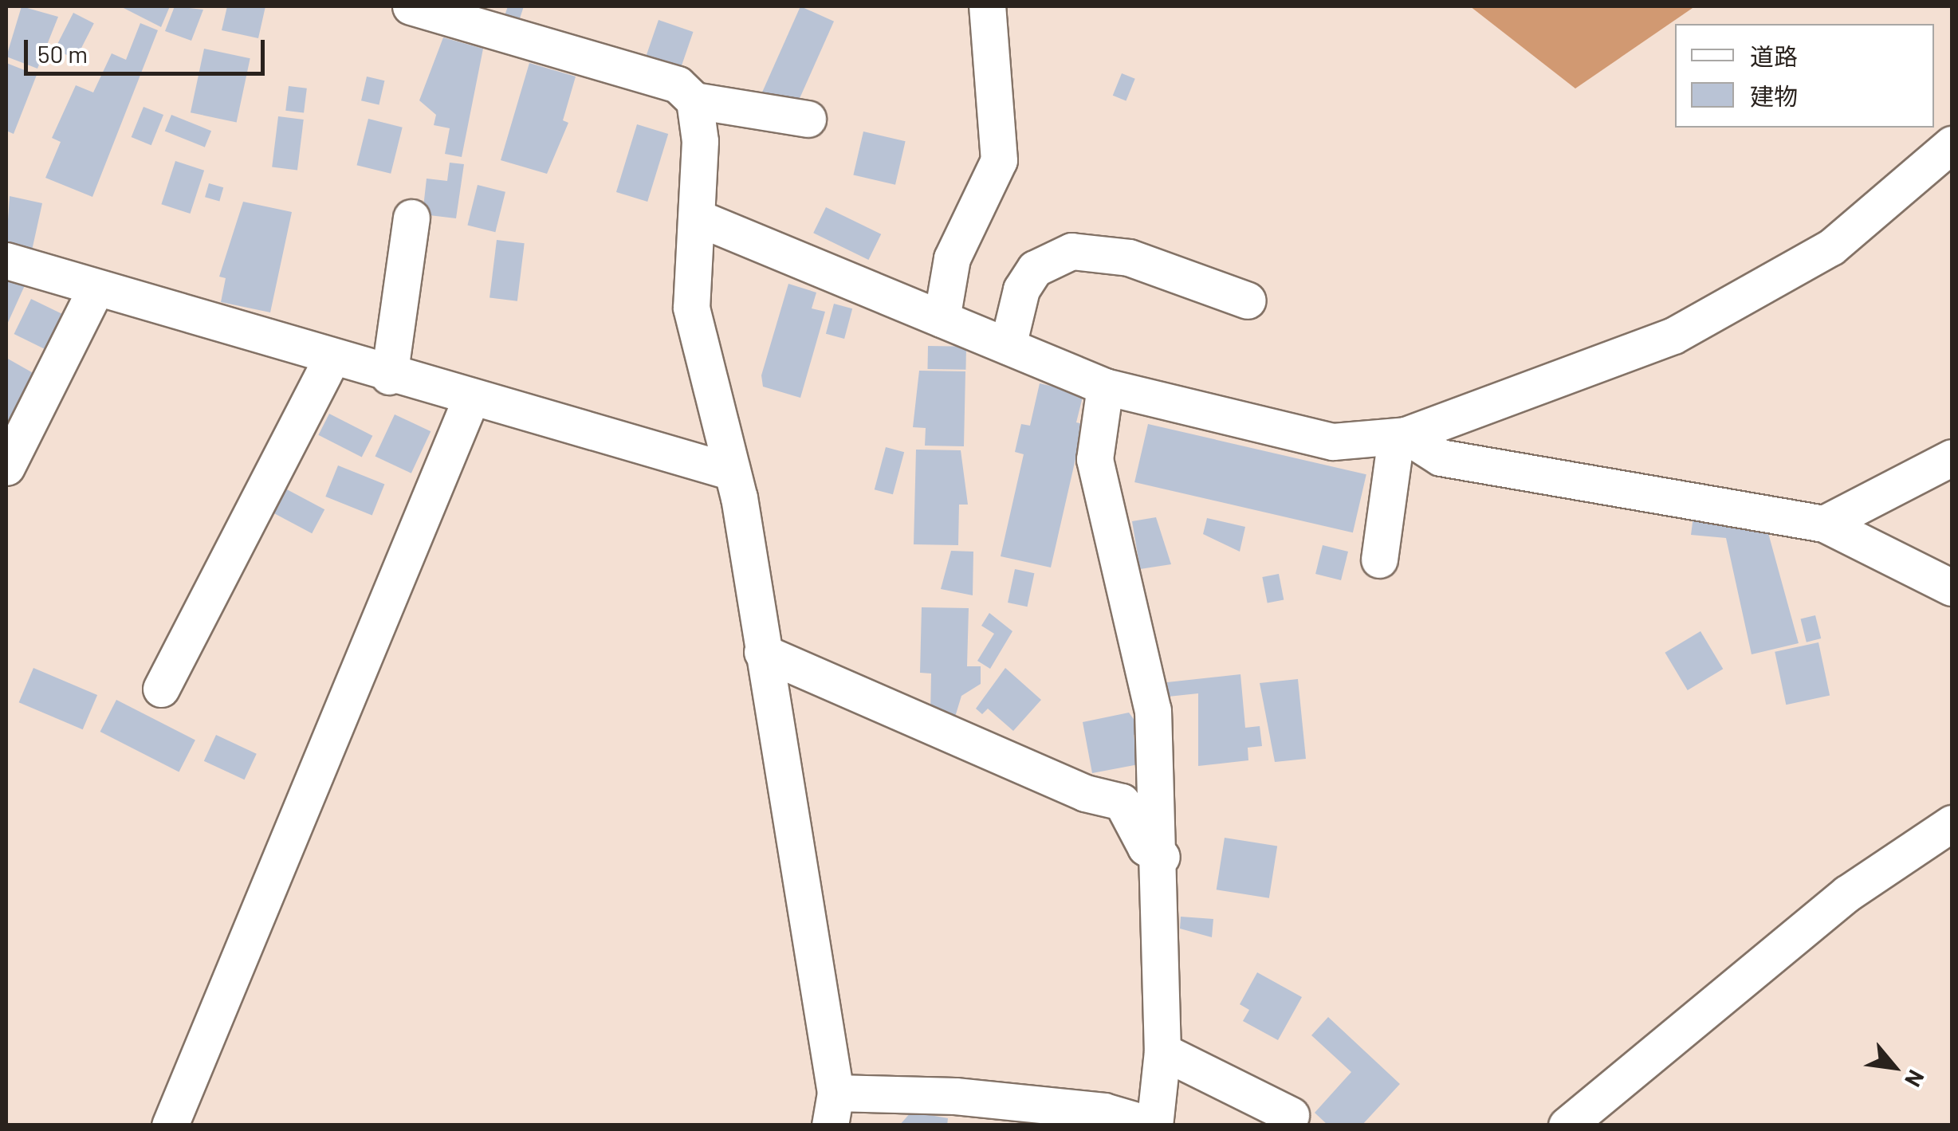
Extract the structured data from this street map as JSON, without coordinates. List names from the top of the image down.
{
  "legend": ["道路", "建物"],
  "scale_bar": "50 m",
  "north": "bottom right"
}
